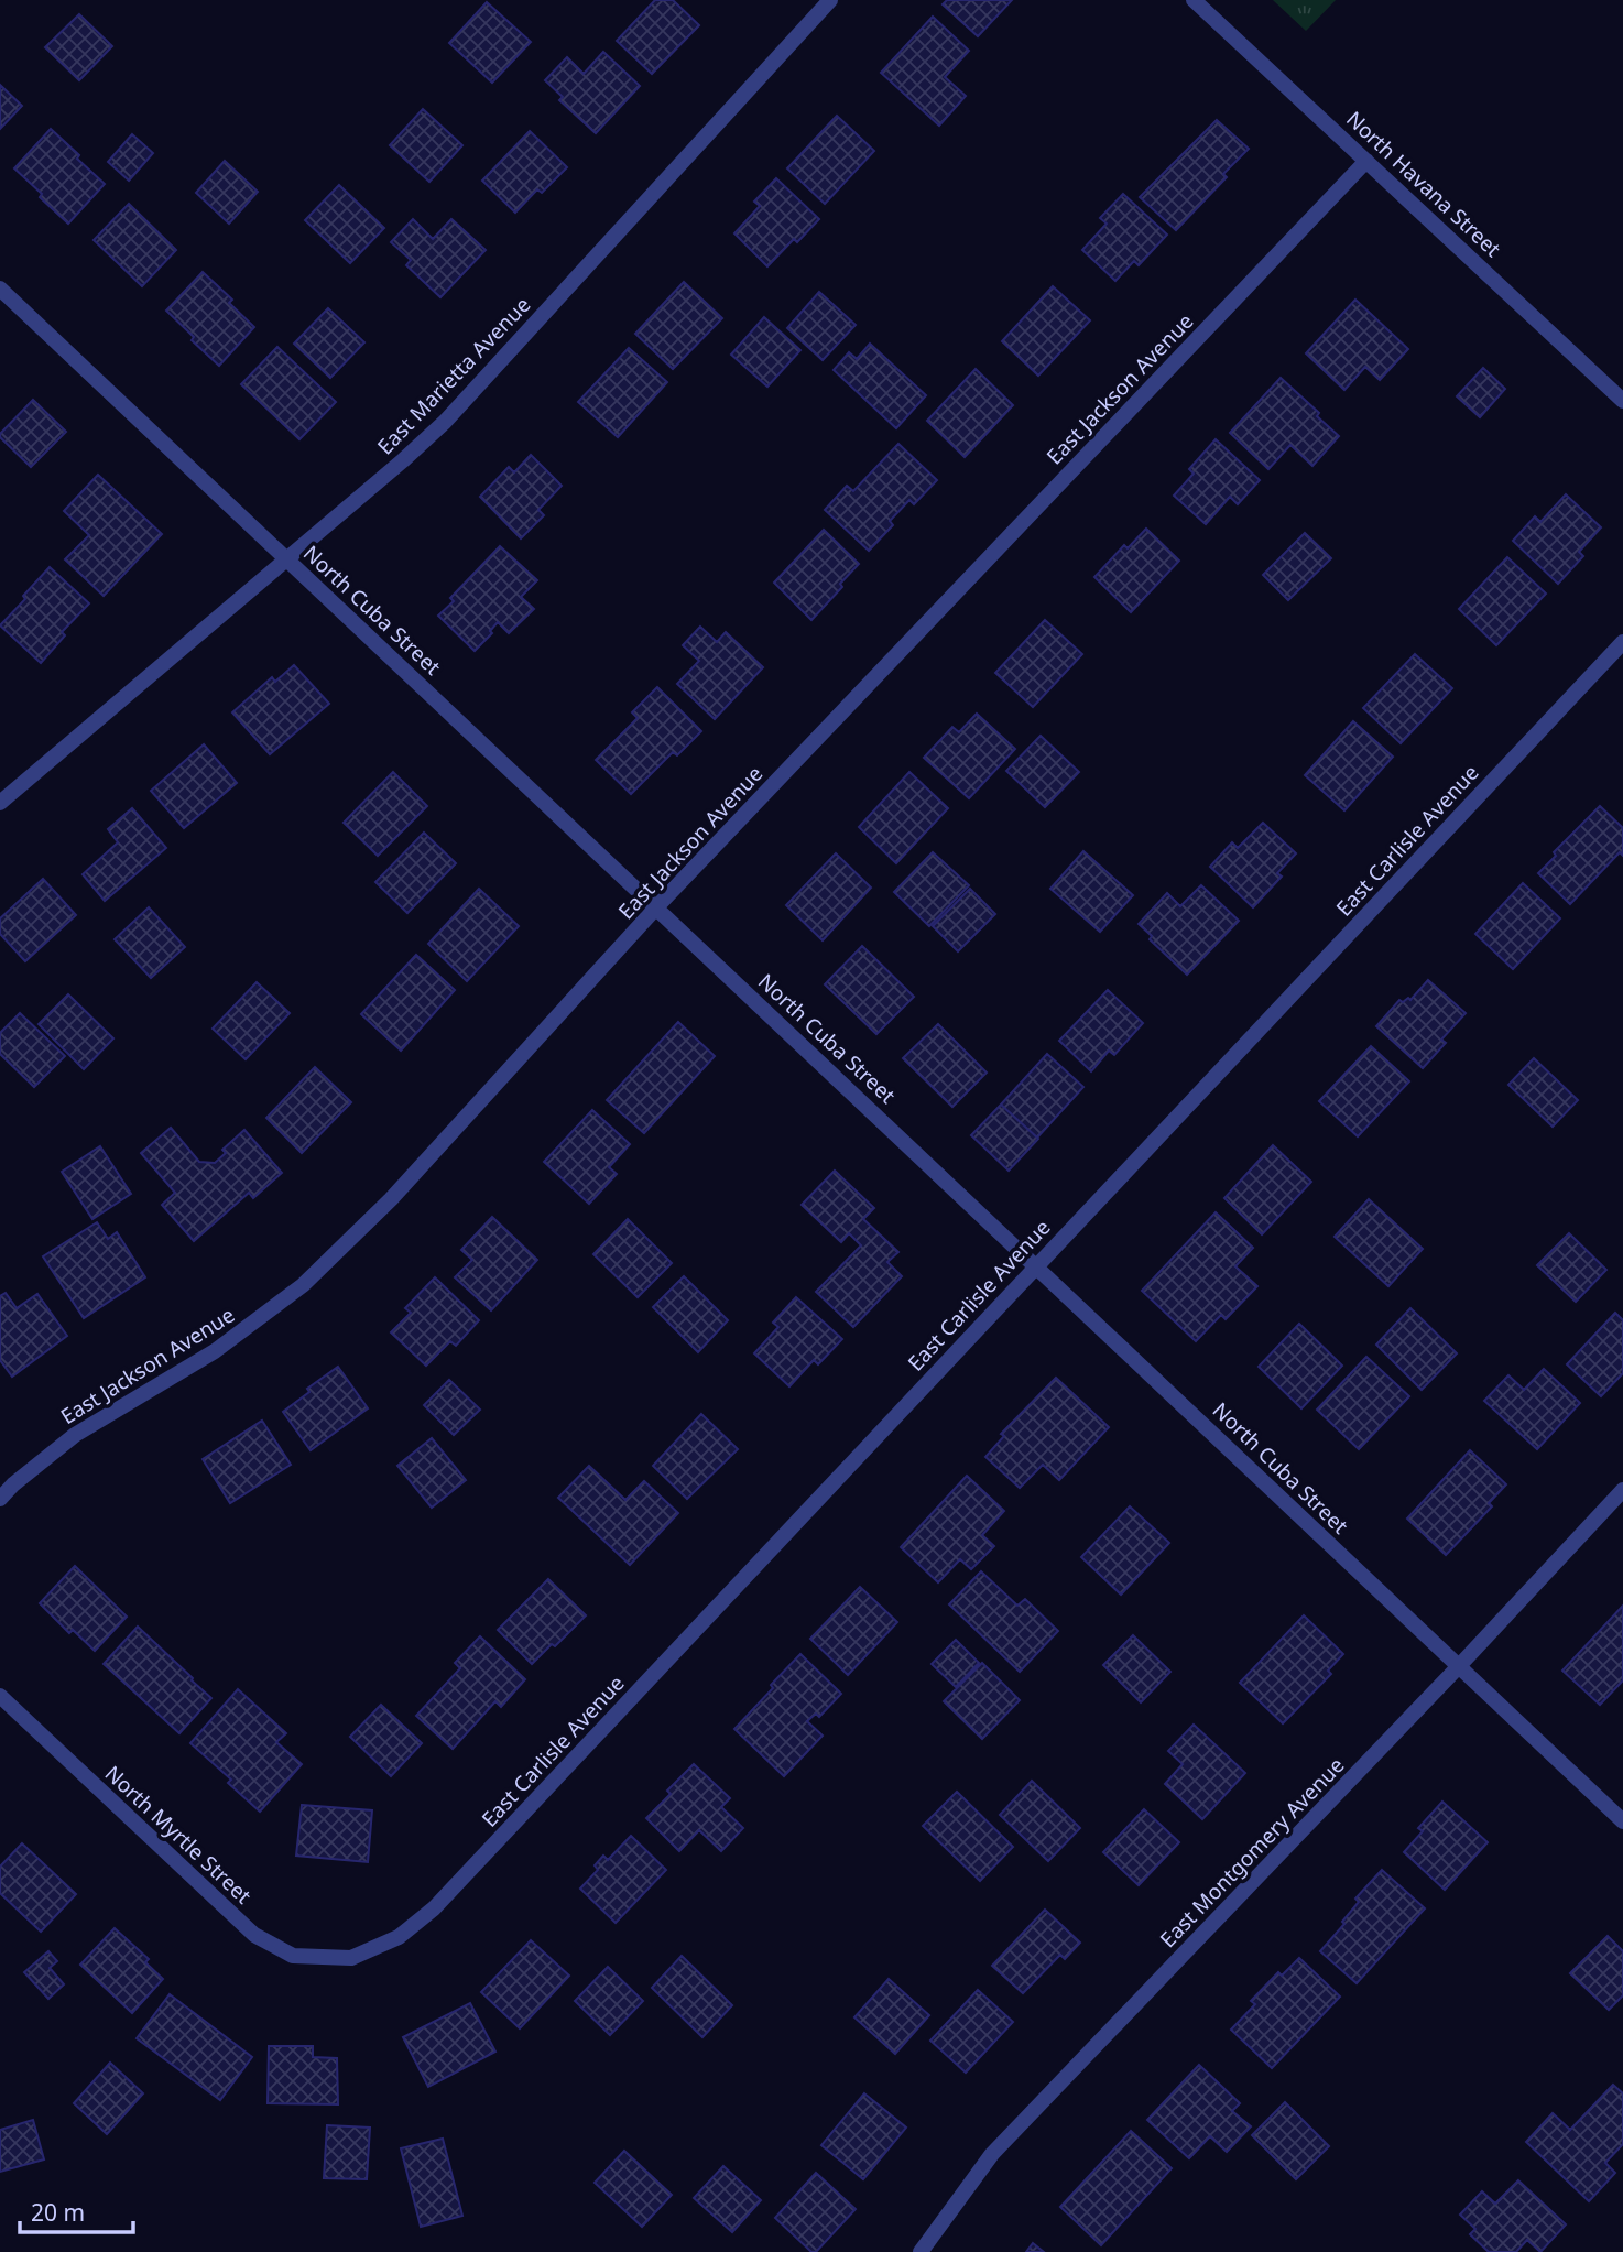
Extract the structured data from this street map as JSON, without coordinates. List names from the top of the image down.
{
  "streets": {
    "street": [
      "North Havana Street",
      "East Marietta Avenue",
      "East Jackson Avenue",
      "North Cuba Street",
      "East Carlisle Avenue",
      "North Myrtle Street",
      "East Montgomery Avenue"
    ]
  },
  "crossings": [
    ["North Havana Street", "East Jackson Avenue"],
    ["East Marietta Avenue", "North Cuba Street"],
    ["East Jackson Avenue", "North Cuba Street"],
    ["North Cuba Street", "East Carlisle Avenue"],
    ["North Cuba Street", "East Montgomery Avenue"],
    ["East Carlisle Avenue", "North Myrtle Street"]
  ],
  "scale_bar": "20 m"
}
